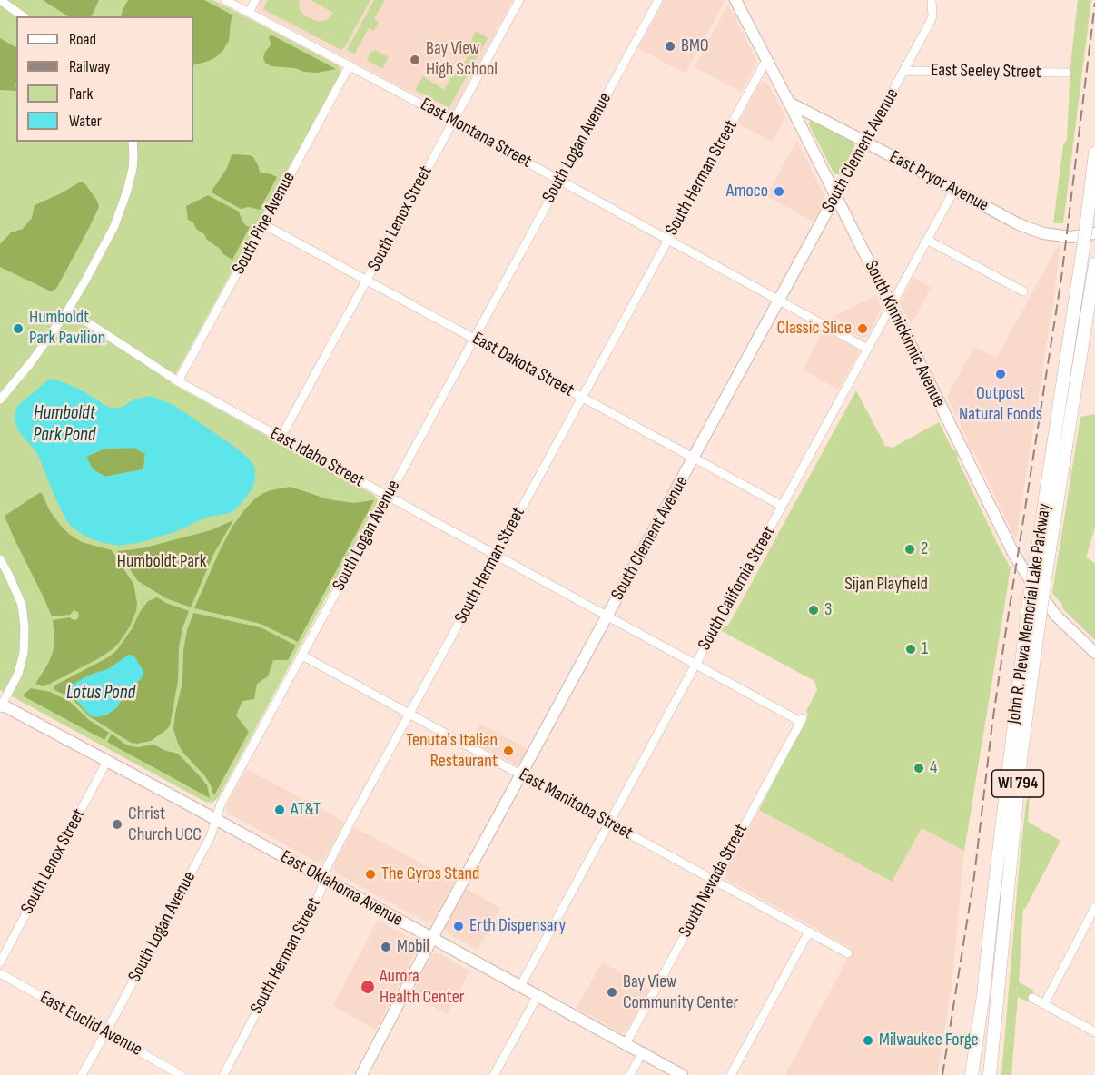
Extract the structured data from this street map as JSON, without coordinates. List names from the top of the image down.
{
  "streets": {
    "main road": [
      "South Clement Avenue",
      "East Pryor Avenue",
      "South Kinnickinnic Avenue",
      "John R. Plewa Memorial Lake Parkway",
      "WI 794",
      "East Oklahoma Avenue"
    ],
    "street": [
      "East Seeley Street",
      "East Montana Street",
      "South Logan Avenue",
      "South Herman Street",
      "South Lenox Street",
      "South Pine Avenue",
      "East Dakota Street",
      "East Idaho Street",
      "South California Street",
      "East Manitoba Street",
      "South Nevada Street",
      "East Euclid Avenue"
    ]
  },
  "crossings": [
    ["East Seeley Street", "South Clement Avenue"],
    ["East Montana Street", "South Logan Avenue"],
    ["East Montana Street", "South Clement Avenue"],
    ["East Montana Street", "South Herman Street"],
    ["East Montana Street", "South Lenox Street"],
    ["East Montana Street", "South Pine Avenue"],
    ["East Montana Street", "South California Street"],
    ["South Logan Avenue", "East Dakota Street"],
    ["South Logan Avenue", "East Idaho Street"],
    ["South Logan Avenue", "East Manitoba Street"],
    ["South Logan Avenue", "East Oklahoma Avenue"],
    ["South Logan Avenue", "East Euclid Avenue"],
    ["South Clement Avenue", "East Pryor Avenue"],
    ["South Clement Avenue", "South Kinnickinnic Avenue"],
    ["South Clement Avenue", "East Dakota Street"],
    ["South Clement Avenue", "East Idaho Street"],
    ["South Clement Avenue", "East Manitoba Street"],
    ["South Clement Avenue", "East Oklahoma Avenue"],
    ["South Herman Street", "South Kinnickinnic Avenue"],
    ["South Herman Street", "East Dakota Street"],
    ["South Herman Street", "East Idaho Street"],
    ["South Herman Street", "East Manitoba Street"],
    ["South Herman Street", "East Oklahoma Avenue"],
    ["East Pryor Avenue", "South Kinnickinnic Avenue"],
    ["East Pryor Avenue", "South California Street"],
    ["South Lenox Street", "East Dakota Street"],
    ["South Lenox Street", "East Idaho Street"],
    ["South Lenox Street", "East Oklahoma Avenue"],
    ["South Pine Avenue", "East Dakota Street"],
    ["South Pine Avenue", "East Idaho Street"],
    ["South Kinnickinnic Avenue", "South California Street"],
    ["East Dakota Street", "South California Street"],
    ["East Idaho Street", "South California Street"],
    ["East Idaho Street", "South Nevada Street"],
    ["South California Street", "East Manitoba Street"],
    ["South California Street", "East Oklahoma Avenue"],
    ["East Manitoba Street", "South Nevada Street"],
    ["South Nevada Street", "East Oklahoma Avenue"]
  ],
  "water": ["Humboldt Park Pond", "Lotus Pond"],
  "parks": ["Humboldt Park", "Sijan Playfield"],
  "places": [
    "BMO",
    "Bay View High School",
    "Amoco",
    "Humboldt Park Pavilion",
    "Classic Slice",
    "Outpost Natural Foods",
    "2",
    "3",
    "1",
    "Tenuta's Italian Restaurant",
    "4",
    "AT&T",
    "Christ Church UCC",
    "The Gyros Stand",
    "Erth Dispensary",
    "Mobil",
    "Aurora Health Center",
    "Bay View Community Center",
    "Milwaukee Forge"
  ],
  "legend": [
    "Road",
    "Railway",
    "Park",
    "Water"
  ]
}
